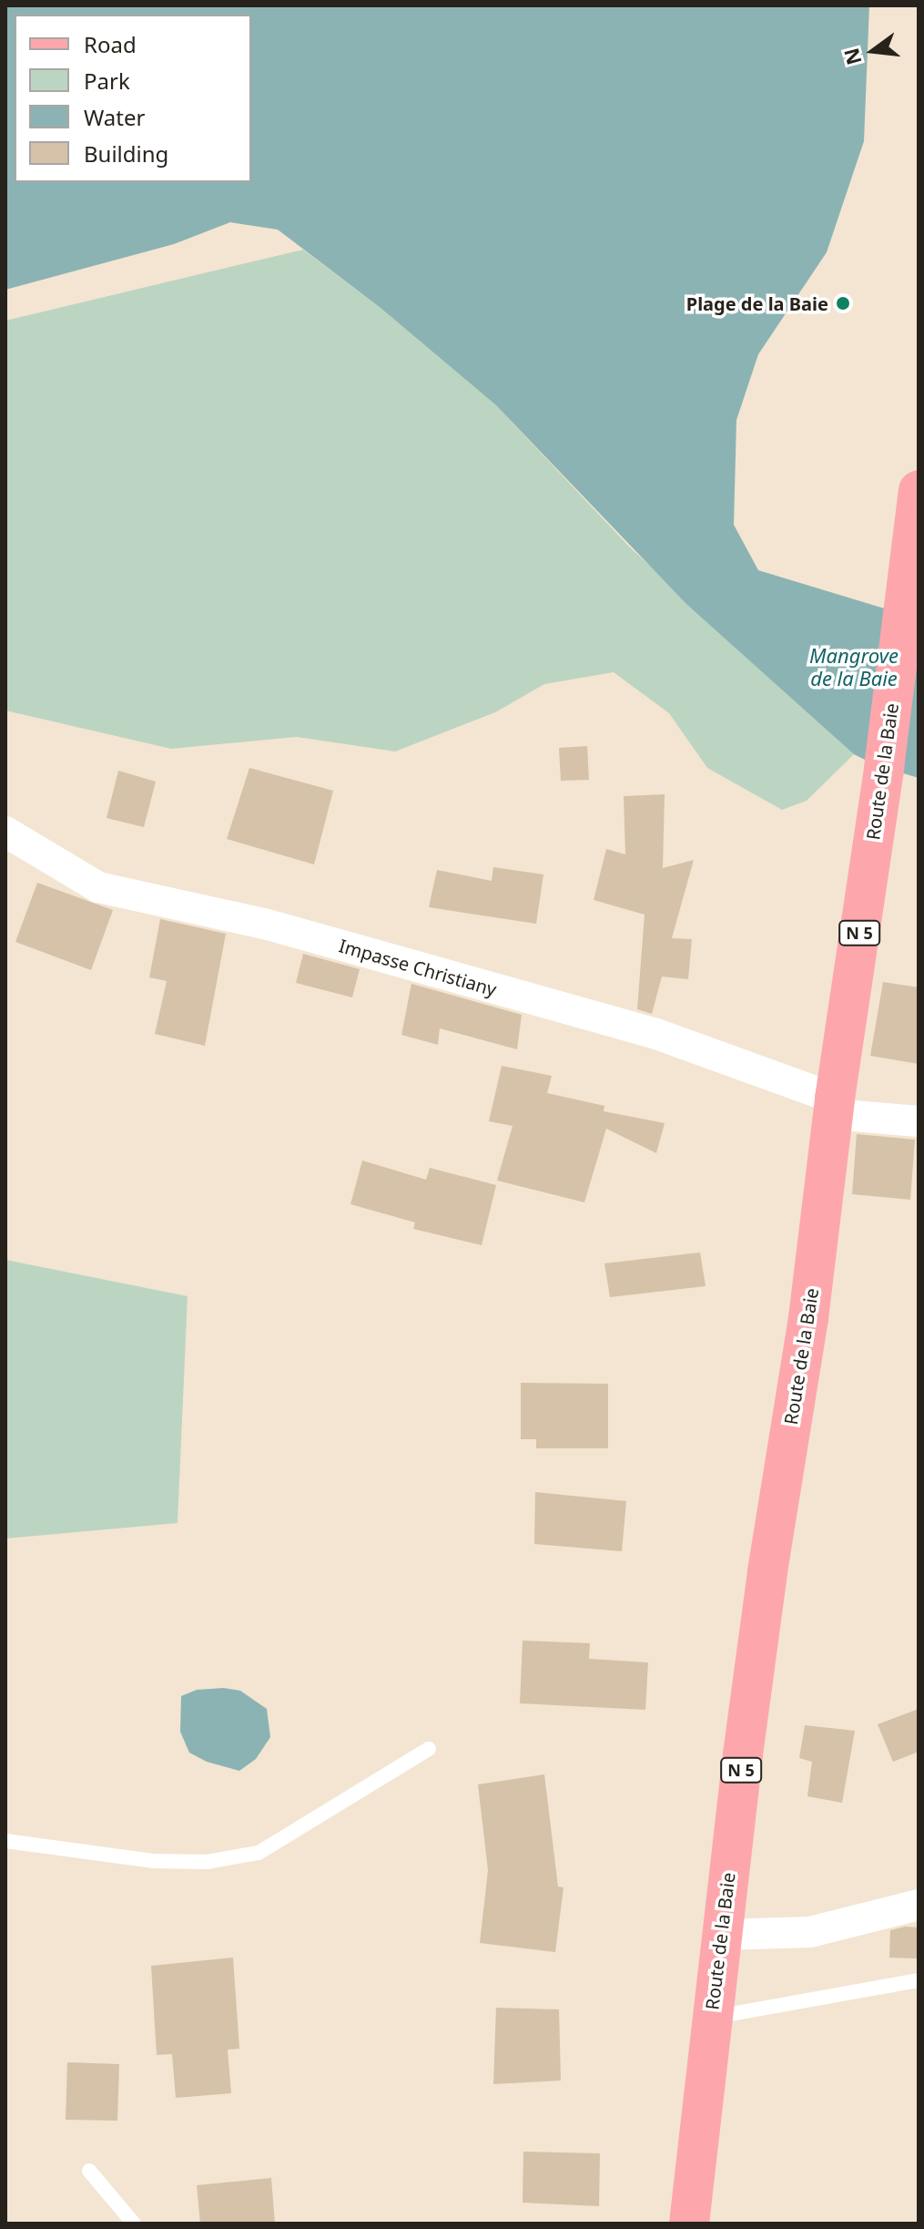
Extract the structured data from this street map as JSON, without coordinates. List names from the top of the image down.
{
  "streets": {
    "main road": ["Route de la Baie", "N 5"],
    "street": ["Impasse Christiany"]
  },
  "crossings": [
    ["Route de la Baie", "Impasse Christiany"]
  ],
  "water": ["Mangrove de la Baie"],
  "places": ["Plage de la Baie"],
  "legend": [
    "Road",
    "Park",
    "Water",
    "Building"
  ],
  "north": "left"
}
